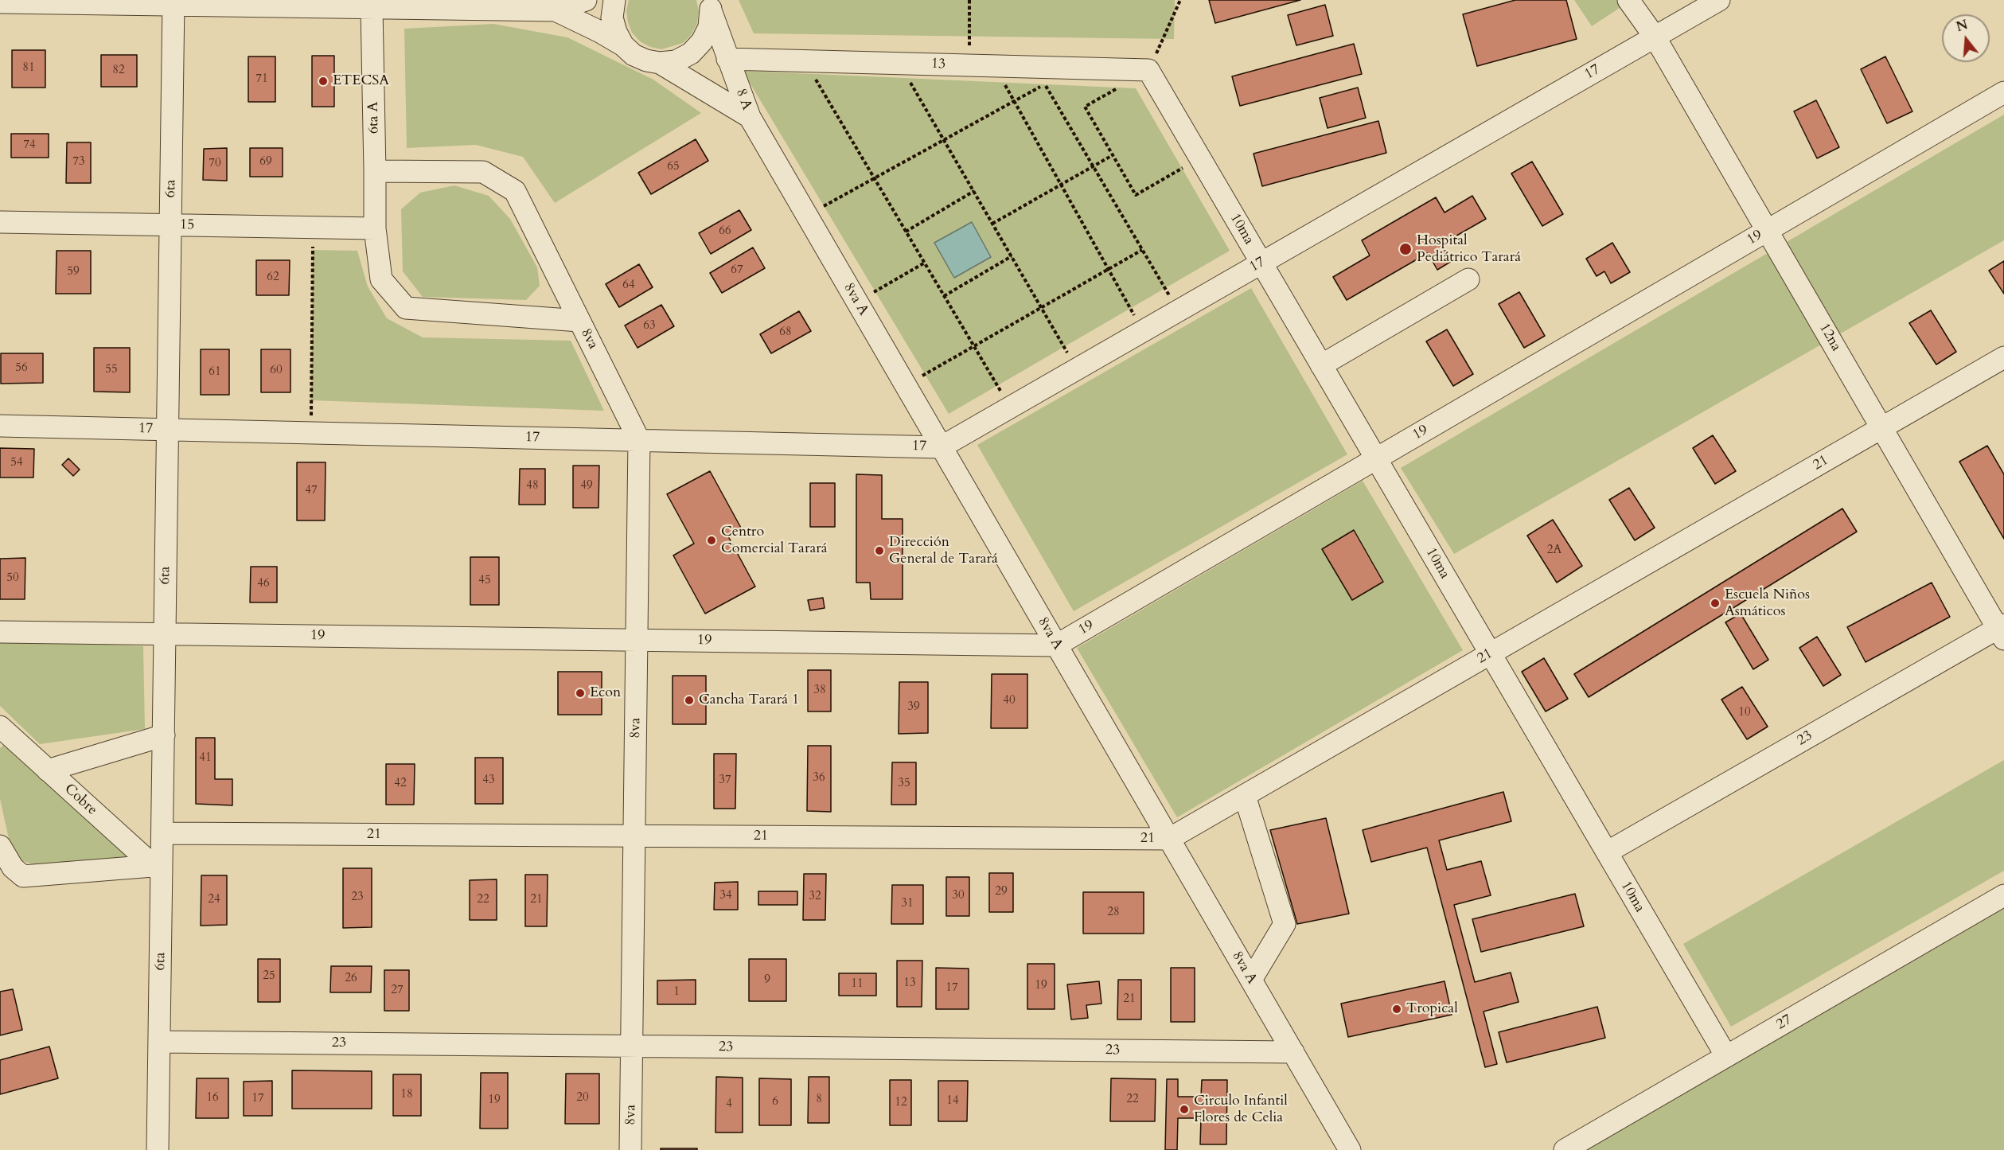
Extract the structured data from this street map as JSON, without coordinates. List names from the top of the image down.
{
  "streets": {
    "street": [
      "13",
      "17",
      "8 A",
      "6ta A",
      "6ta",
      "15",
      "10ma",
      "19",
      "8va A",
      "12na",
      "8va",
      "21",
      "23",
      "Cobre",
      "27"
    ]
  },
  "crossings": [
    ["13", "8 A"],
    ["13", "10ma"],
    ["17", "6ta"],
    ["17", "10ma"],
    ["17", "8va A"],
    ["17", "12na"],
    ["17", "8va"],
    ["8 A", "8va A"],
    ["6ta A", "15"],
    ["6ta A", "8va"],
    ["6ta", "15"],
    ["6ta", "19"],
    ["6ta", "21"],
    ["6ta", "23"],
    ["6ta", "Cobre"],
    ["10ma", "19"],
    ["10ma", "21"],
    ["10ma", "23"],
    ["10ma", "27"],
    ["19", "8va A"],
    ["19", "12na"],
    ["19", "8va"],
    ["8va A", "21"],
    ["8va A", "23"],
    ["12na", "21"],
    ["12na", "23"],
    ["8va", "21"],
    ["8va", "23"]
  ],
  "places": [
    "ETECSA",
    "Hospital Pediátrico Tarará",
    "Centro Comercial Tarará",
    "Dirección General de Tarará",
    "Escuela Niños Asmáticos",
    "Econ",
    "Cancha Tarará 1",
    "Tropical",
    "Circulo Infantil Flores de Celia"
  ],
  "house_numbers": [
    "81",
    "82",
    "71",
    "74",
    "73",
    "69",
    "70",
    "65",
    "66",
    "67",
    "59",
    "62",
    "64",
    "63",
    "68",
    "56",
    "55",
    "60",
    "61",
    "54",
    "48",
    "49",
    "47",
    "2A",
    "50",
    "45",
    "46",
    "38",
    "40",
    "39",
    "10",
    "41",
    "36",
    "43",
    "37",
    "42",
    "35",
    "29",
    "34",
    "30",
    "32",
    "23",
    "24",
    "22",
    "21",
    "31",
    "28",
    "25",
    "26",
    "9",
    "13",
    "11",
    "19",
    "17",
    "27",
    "1",
    "21",
    "18",
    "16",
    "20",
    "17",
    "8",
    "22",
    "19",
    "14",
    "6",
    "12",
    "4"
  ],
  "north": "top"
}
